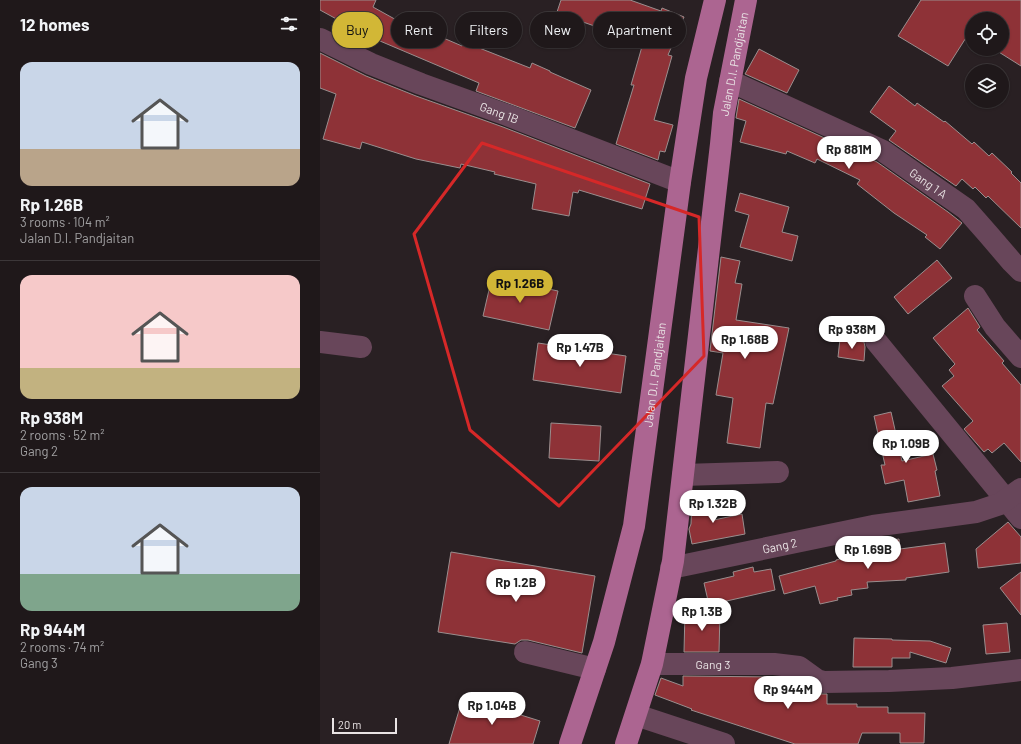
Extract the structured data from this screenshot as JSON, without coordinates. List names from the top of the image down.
{
  "streets": {
    "main road": ["Jalan D.I. Pandjaitan"],
    "street": [
      "Gang 1B",
      "Gang 1 A",
      "Gang 2",
      "Gang 3"
    ]
  },
  "crossings": [
    ["Jalan D.I. Pandjaitan", "Gang 1B"],
    ["Jalan D.I. Pandjaitan", "Gang 1 A"],
    ["Jalan D.I. Pandjaitan", "Gang 2"],
    ["Jalan D.I. Pandjaitan", "Gang 3"]
  ],
  "scale_bar": "20 m",
  "page": {
    "heading": "12 homes",
    "chip": [
      "Buy",
      "Rent",
      "Filters",
      "New",
      "Apartment"
    ],
    "list": [
      {
        "name": "Rp 1.26B",
        "note": "3 rooms · 104 m² · Jalan D.I. Pandjaitan"
      },
      {
        "name": "Rp 938M",
        "note": "2 rooms · 52 m² · Gang 2"
      },
      {
        "name": "Rp 944M",
        "note": "2 rooms · 74 m² · Gang 3"
      }
    ],
    "price": [
      "Rp 881M",
      "Rp 1.26B",
      "Rp 938M",
      "Rp 1.68B",
      "Rp 1.47B",
      "Rp 1.09B",
      "Rp 1.32B",
      "Rp 1.69B",
      "Rp 1.2B",
      "Rp 1.3B",
      "Rp 944M",
      "Rp 1.04B"
    ],
    "scale": "20 m"
  }
}
